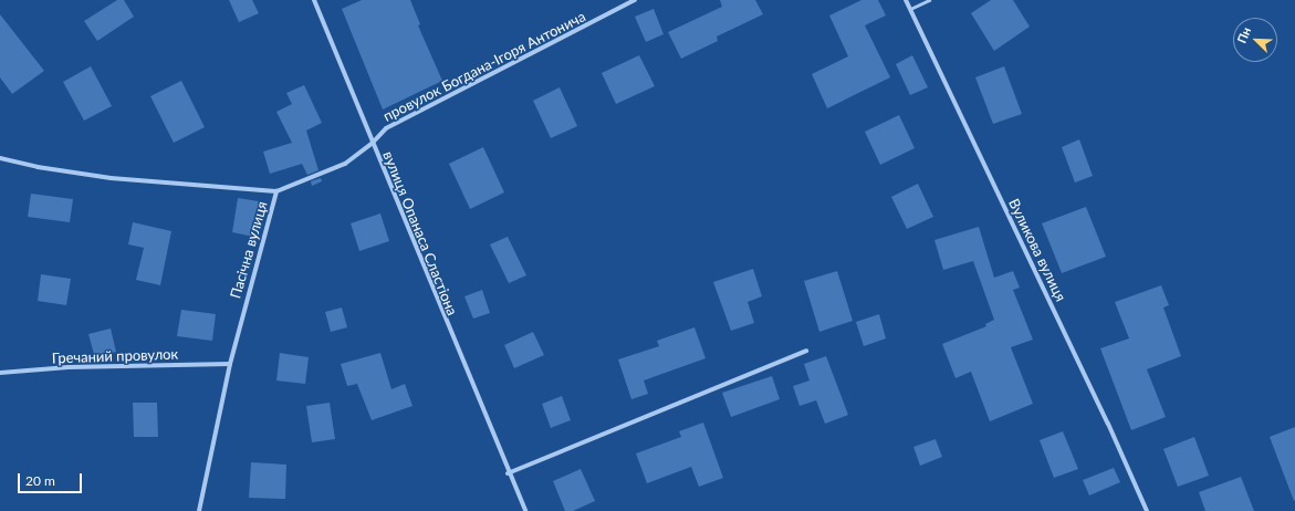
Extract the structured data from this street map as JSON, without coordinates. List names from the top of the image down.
{
  "streets": {
    "street": [
      "провулок Богдана-Ігоря Антонича",
      "вулиця Опанаса Сластіона",
      "Пасічна вулиця",
      "Вуликова вулиця",
      "Гречаний провулок"
    ]
  },
  "crossings": [
    ["провулок Богдана-Ігоря Антонича", "вулиця Опанаса Сластіона"],
    ["провулок Богдана-Ігоря Антонича", "Пасічна вулиця"],
    ["Пасічна вулиця", "Гречаний провулок"]
  ],
  "scale_bar": "20 m",
  "north": "top left"
}
